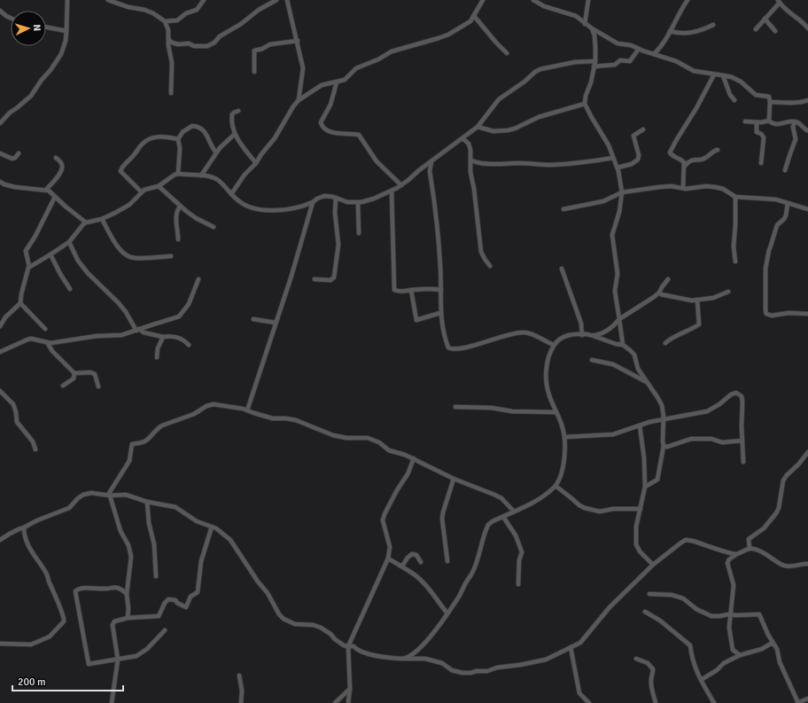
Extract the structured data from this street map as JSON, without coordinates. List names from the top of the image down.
{
  "scale_bar": "200 m",
  "north": "right"
}
